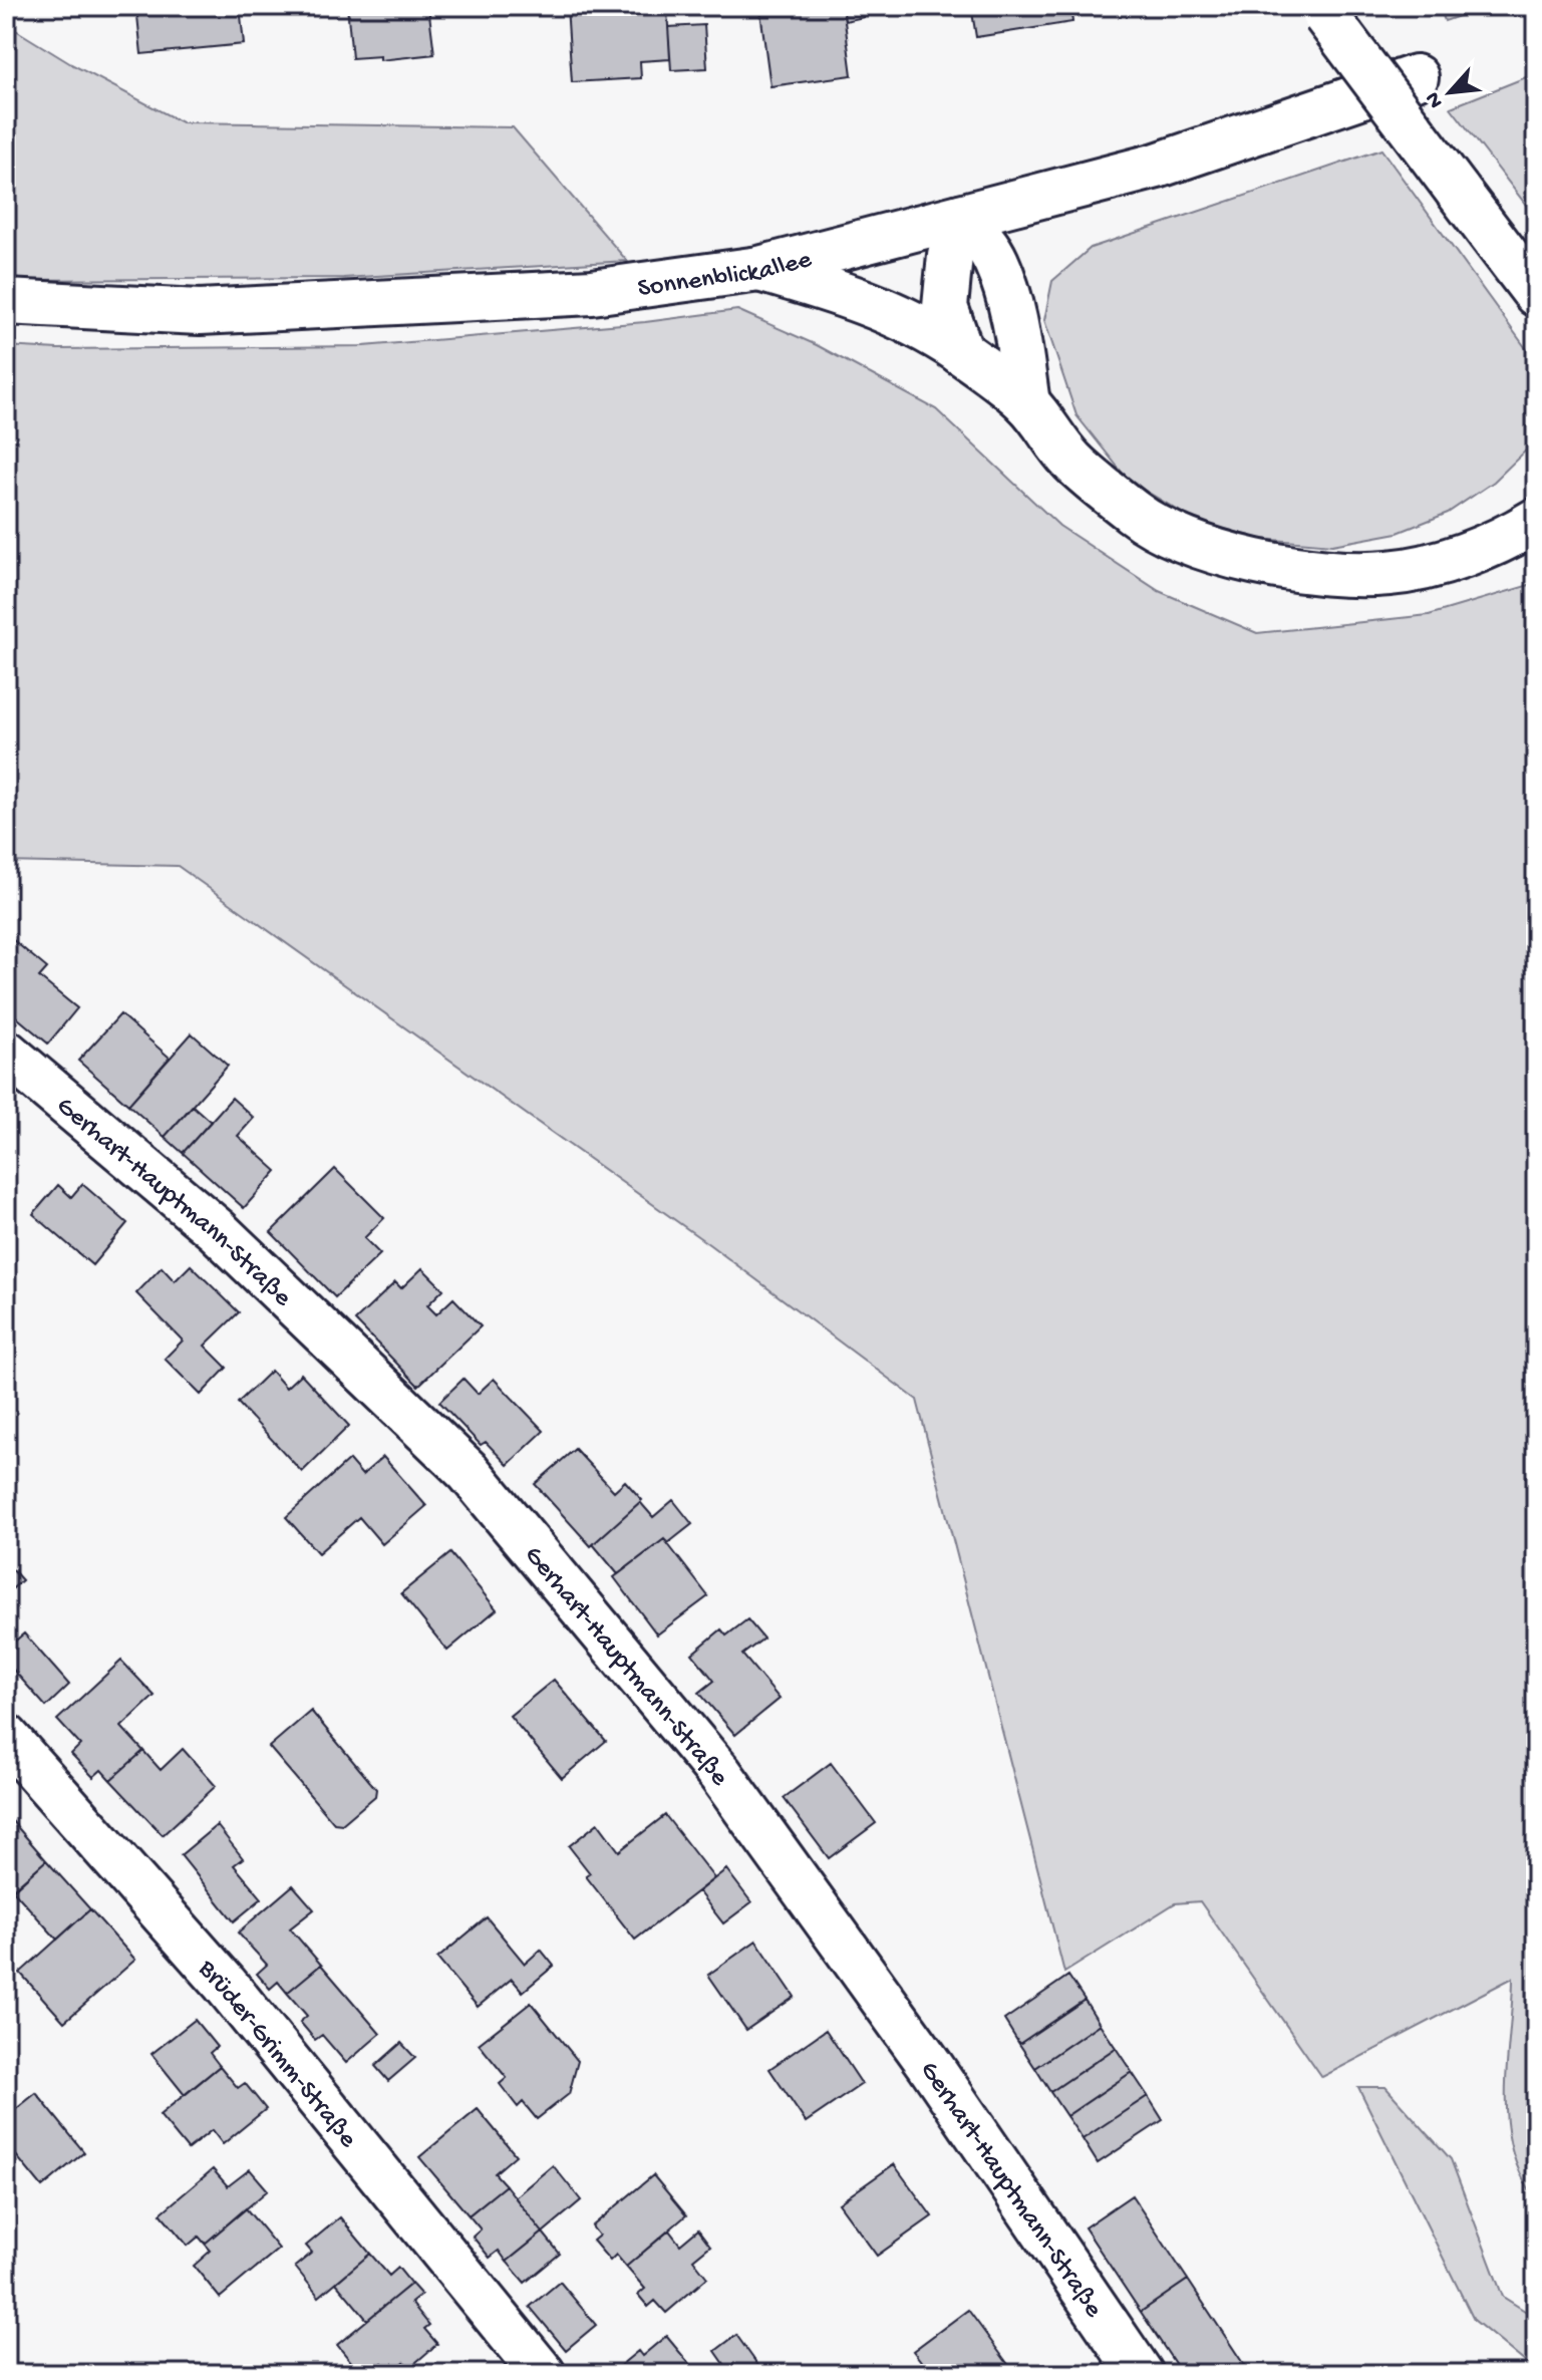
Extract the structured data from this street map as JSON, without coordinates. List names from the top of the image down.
{
  "streets": {
    "street": ["Sonnenblickallee", "Gerhart-Hauptmann-Straße", "Brüder-Grimm-Straße"]
  },
  "north": "bottom left"
}
